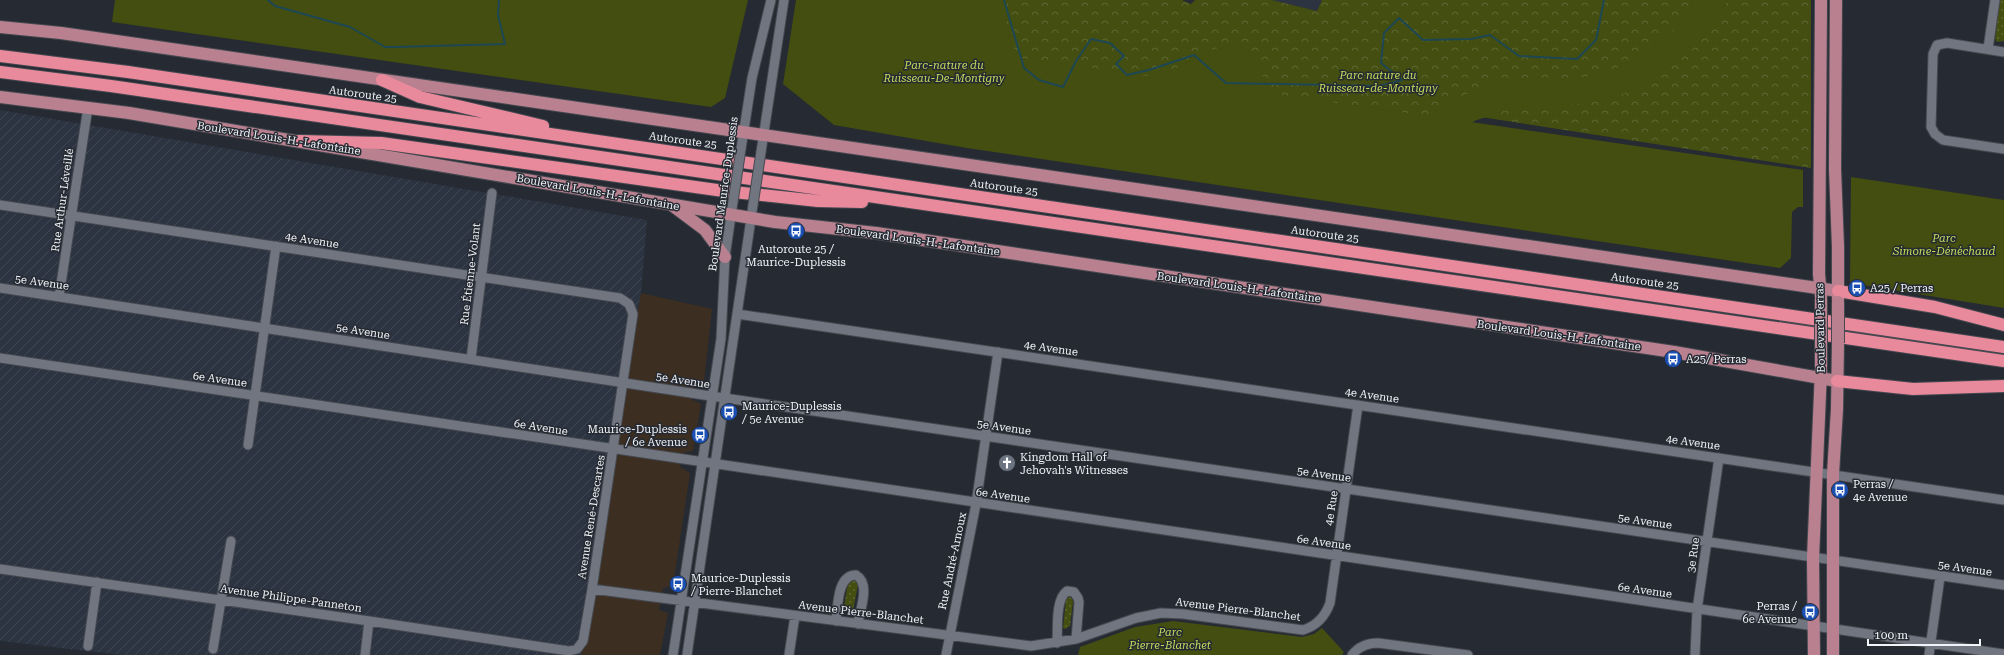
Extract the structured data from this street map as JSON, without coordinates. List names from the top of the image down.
{
  "streets": {
    "highway": ["Autoroute 25"],
    "main road": ["Boulevard Louis-H.-Lafontaine", "Boulevard Perras"],
    "street": [
      "Boulevard Maurice-Duplessis",
      "Rue Arthur-Léveillé",
      "4e Avenue",
      "Rue Étienne-Volant",
      "5e Avenue",
      "6e Avenue",
      "4e Rue",
      "Avenue René-Descartes",
      "3e Rue",
      "Rue André-Arnoux",
      "Avenue Philippe-Panneton",
      "Avenue Pierre-Blanchet"
    ]
  },
  "crossings": [
    ["Boulevard Louis-H.-Lafontaine", "Boulevard Maurice-Duplessis"],
    ["Boulevard Louis-H.-Lafontaine", "Rue Arthur-Léveillé"],
    ["Boulevard Louis-H.-Lafontaine", "Boulevard Perras"],
    ["Boulevard Maurice-Duplessis", "5e Avenue"],
    ["Boulevard Maurice-Duplessis", "6e Avenue"],
    ["Boulevard Maurice-Duplessis", "Avenue Pierre-Blanchet"],
    ["Rue Arthur-Léveillé", "4e Avenue"],
    ["Rue Arthur-Léveillé", "5e Avenue"],
    ["4e Avenue", "Rue Étienne-Volant"],
    ["4e Avenue", "Boulevard Perras"],
    ["4e Avenue", "4e Rue"],
    ["4e Avenue", "Avenue René-Descartes"],
    ["4e Avenue", "3e Rue"],
    ["4e Avenue", "Rue André-Arnoux"],
    ["Rue Étienne-Volant", "5e Avenue"],
    ["5e Avenue", "Boulevard Perras"],
    ["5e Avenue", "4e Rue"],
    ["5e Avenue", "Avenue René-Descartes"],
    ["5e Avenue", "3e Rue"],
    ["5e Avenue", "Rue André-Arnoux"],
    ["Boulevard Perras", "6e Avenue"],
    ["6e Avenue", "4e Rue"],
    ["6e Avenue", "Avenue René-Descartes"],
    ["6e Avenue", "3e Rue"],
    ["6e Avenue", "Rue André-Arnoux"],
    ["4e Rue", "Avenue Pierre-Blanchet"],
    ["Avenue René-Descartes", "Avenue Philippe-Panneton"],
    ["Avenue René-Descartes", "Avenue Pierre-Blanchet"],
    ["Rue André-Arnoux", "Avenue Pierre-Blanchet"]
  ],
  "parks": [
    "Parc-nature du Ruisseau-De-Montigny",
    "Parc nature du Ruisseau-de-Montigny",
    "Parc Simone-Dénéchaud",
    "Parc Pierre-Blanchet"
  ],
  "places": {
    "bus stop": [
      "Autoroute 25 / Maurice-Duplessis",
      "A25 / Perras",
      "A25/ Perras",
      "Maurice-Duplessis / 5e Avenue",
      "Maurice-Duplessis / 6e Avenue",
      "Perras / 4e Avenue",
      "Maurice-Duplessis / Pierre-Blanchet",
      "Perras / 6e Avenue"
    ],
    "church": ["Kingdom Hall of Jehovah's Witnesses"]
  },
  "scale_bar": "100 m"
}
